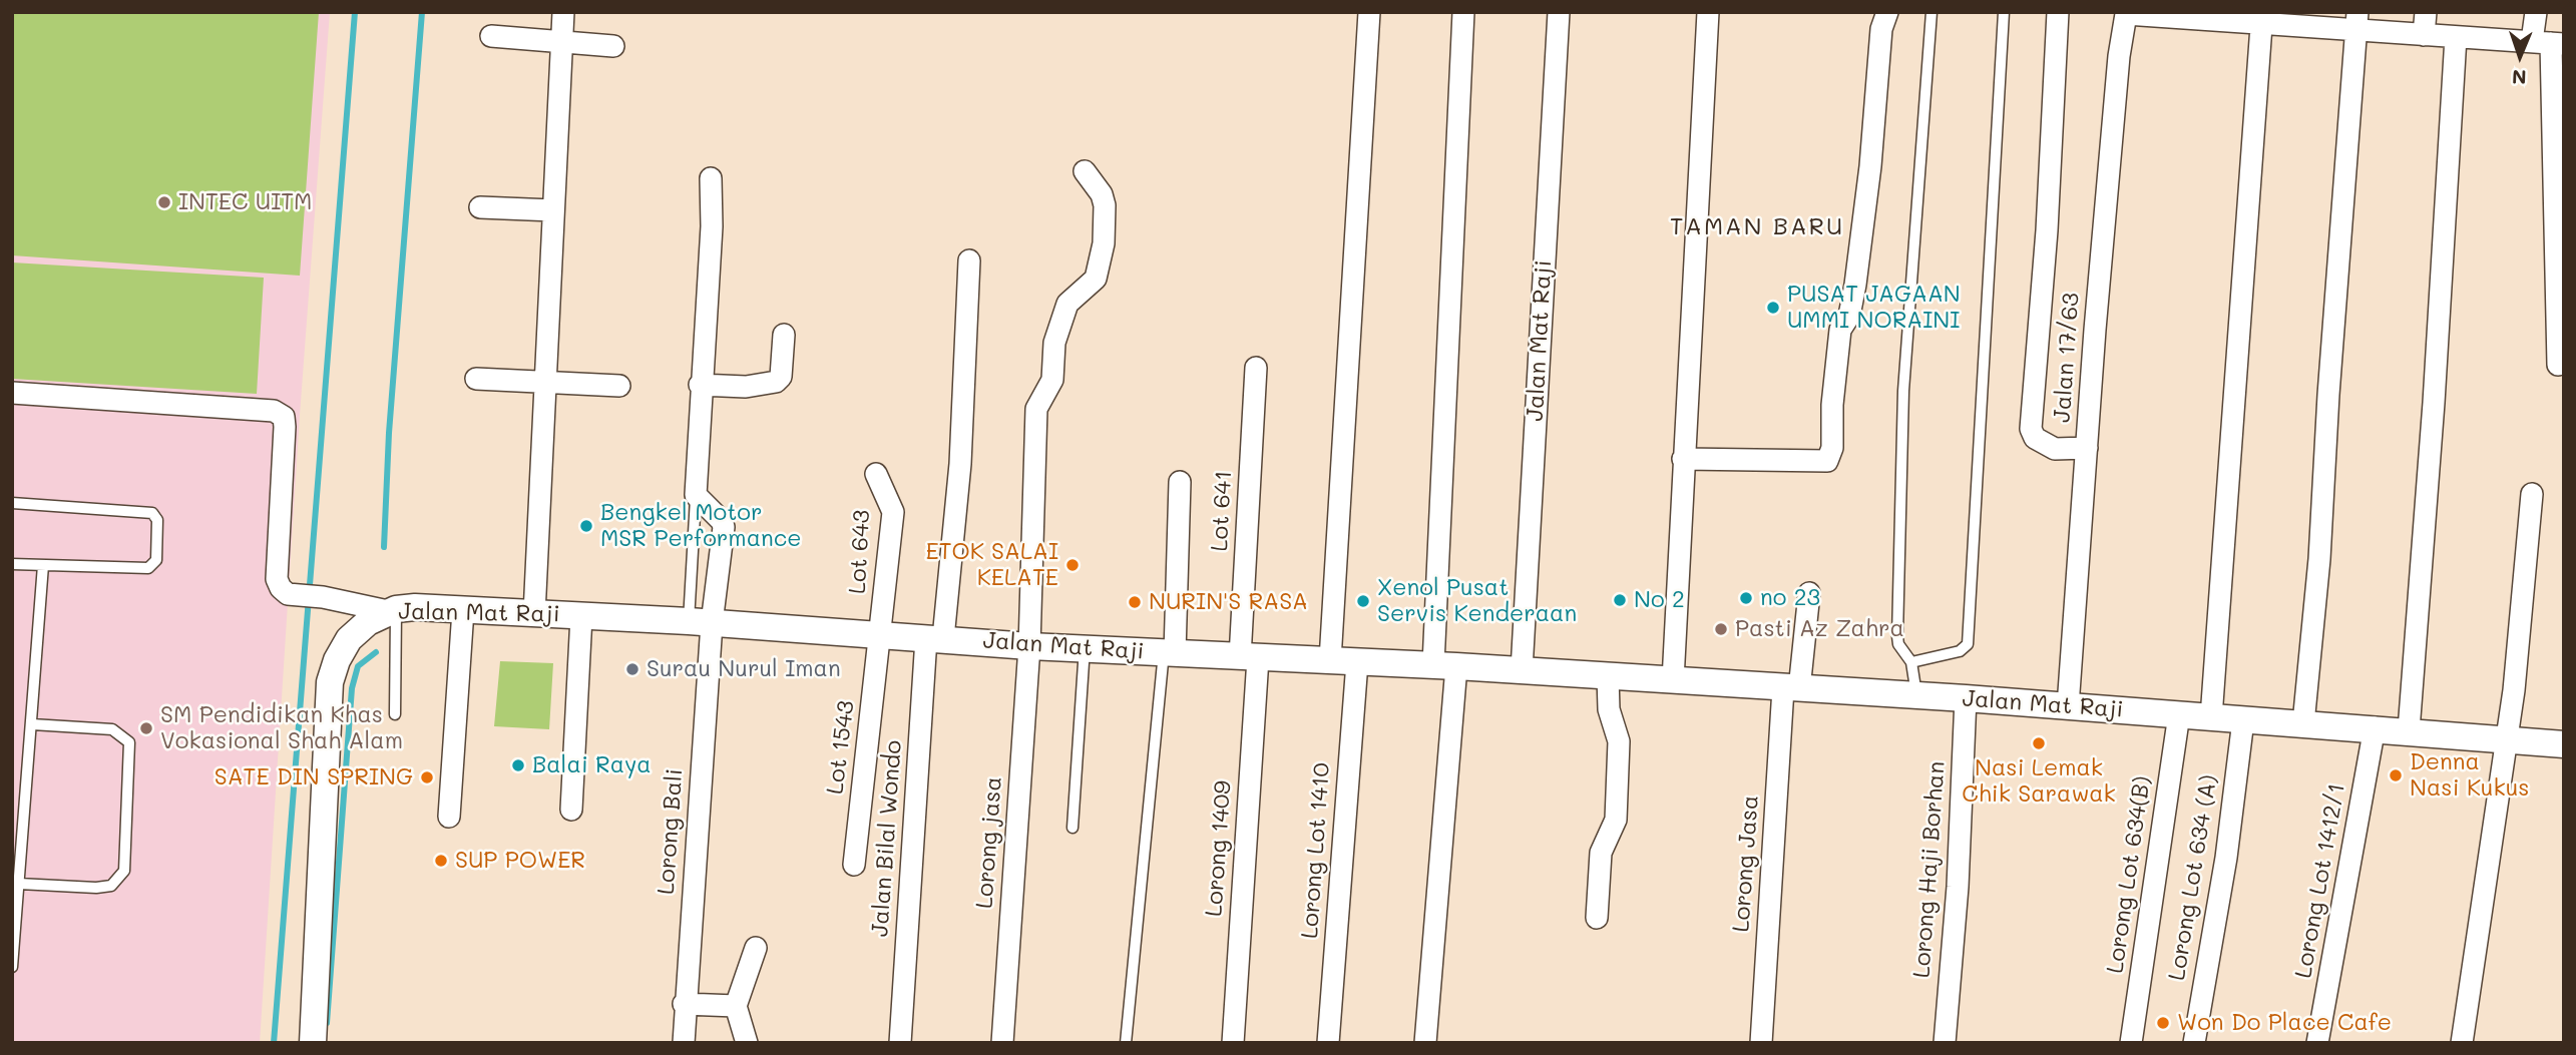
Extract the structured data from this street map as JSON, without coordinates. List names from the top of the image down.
{
  "streets": {
    "street": [
      "Jalan Mat Raji",
      "Jalan 17/63",
      "Lot 641",
      "Lot 643",
      "Lot 1543",
      "Lorong Bali",
      "Jalan Bilal Wondo",
      "Lorong jasa",
      "Lorong 1409",
      "Lorong Lot 1410",
      "Lorong Jasa",
      "Lorong Haji Borhan",
      "Lorong Lot 634(B)",
      "Lorong Lot 634 (A)",
      "Lorong Lot 1412/1"
    ]
  },
  "crossings": [
    ["Jalan Mat Raji", "Jalan 17/63"],
    ["Jalan Mat Raji", "Lot 641"],
    ["Jalan Mat Raji", "Lot 643"],
    ["Jalan Mat Raji", "Lot 1543"],
    ["Jalan Mat Raji", "Lorong Bali"],
    ["Jalan Mat Raji", "Jalan Bilal Wondo"],
    ["Jalan Mat Raji", "Lorong jasa"],
    ["Jalan Mat Raji", "Lorong 1409"],
    ["Jalan Mat Raji", "Lorong Lot 1410"],
    ["Jalan Mat Raji", "Lorong Jasa"],
    ["Jalan Mat Raji", "Lorong Haji Borhan"],
    ["Jalan Mat Raji", "Lorong Lot 634(B)"],
    ["Jalan Mat Raji", "Lorong Lot 634 (A)"],
    ["Jalan Mat Raji", "Lorong Lot 1412/1"],
    ["Lot 641", "Lorong 1409"],
    ["Lot 643", "Lot 1543"]
  ],
  "districts": ["TAMAN BARU"],
  "places": [
    "INTEC UITM",
    "PUSAT JAGAAN UMMI NORAINI",
    "Bengkel Motor MSR Performance",
    "ETOK SALAI KELATE",
    "no 23",
    "No 2",
    "Xenol Pusat Servis Kenderaan",
    "NURIN'S RASA",
    "Pasti Az Zahra",
    "Surau Nurul Iman",
    "SM Pendidikan Khas Vokasional Shah Alam",
    "Nasi Lemak Chik Sarawak",
    "Balai Raya",
    "Denna Nasi Kukus",
    "SATE DIN SPRING",
    "SUP POWER",
    "Won Do Place Cafe"
  ],
  "north": "bottom"
}
